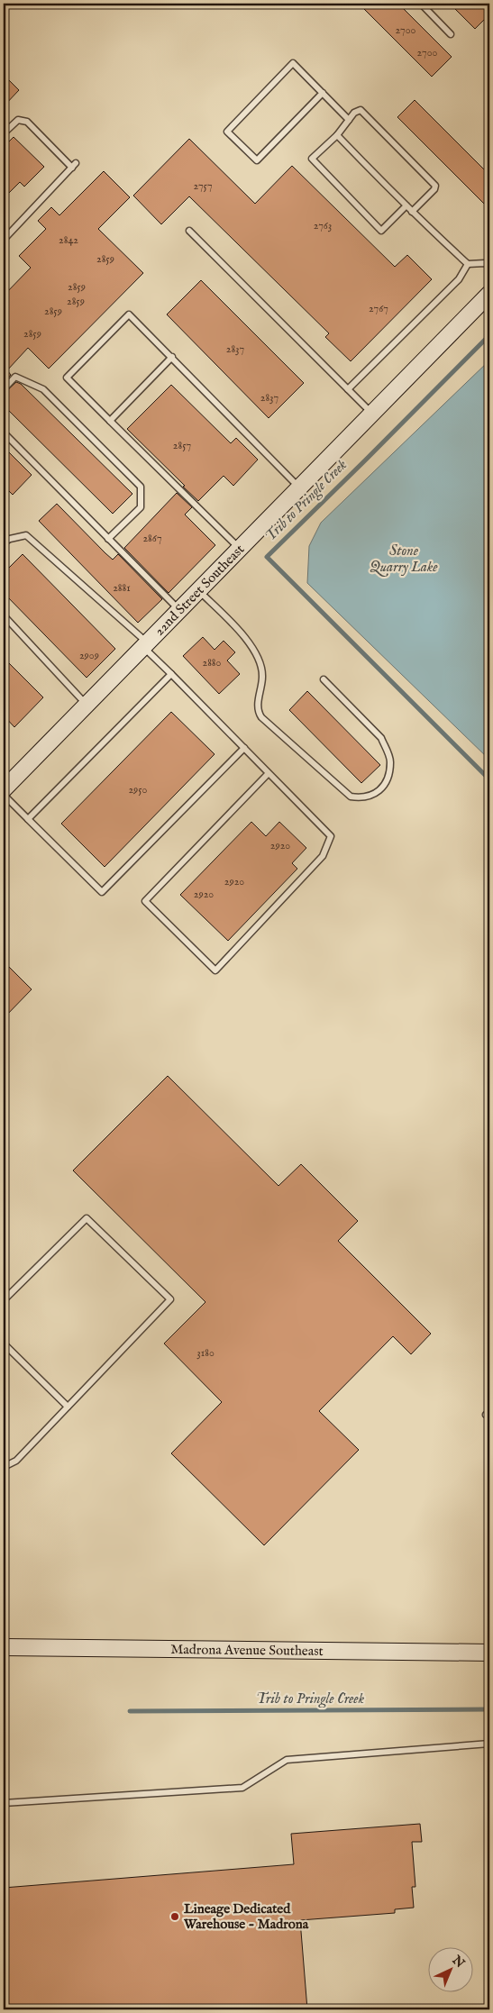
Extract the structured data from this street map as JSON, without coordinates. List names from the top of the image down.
{
  "streets": {
    "street": ["22nd Street Southeast", "Madrona Avenue Southeast"]
  },
  "water": ["Trib to Pringle Creek", "Stone Quarry Lake"],
  "places": ["Lineage Dedicated Warehouse - Madrona"],
  "house_numbers": [
    "2700",
    "2700",
    "2757",
    "2763",
    "2842",
    "2859",
    "2859",
    "2859",
    "2767",
    "2859",
    "2859",
    "2837",
    "2837",
    "2857",
    "2867",
    "2881",
    "2909",
    "2880",
    "2950",
    "2920",
    "2920",
    "2920",
    "3180"
  ],
  "north": "top right"
}
